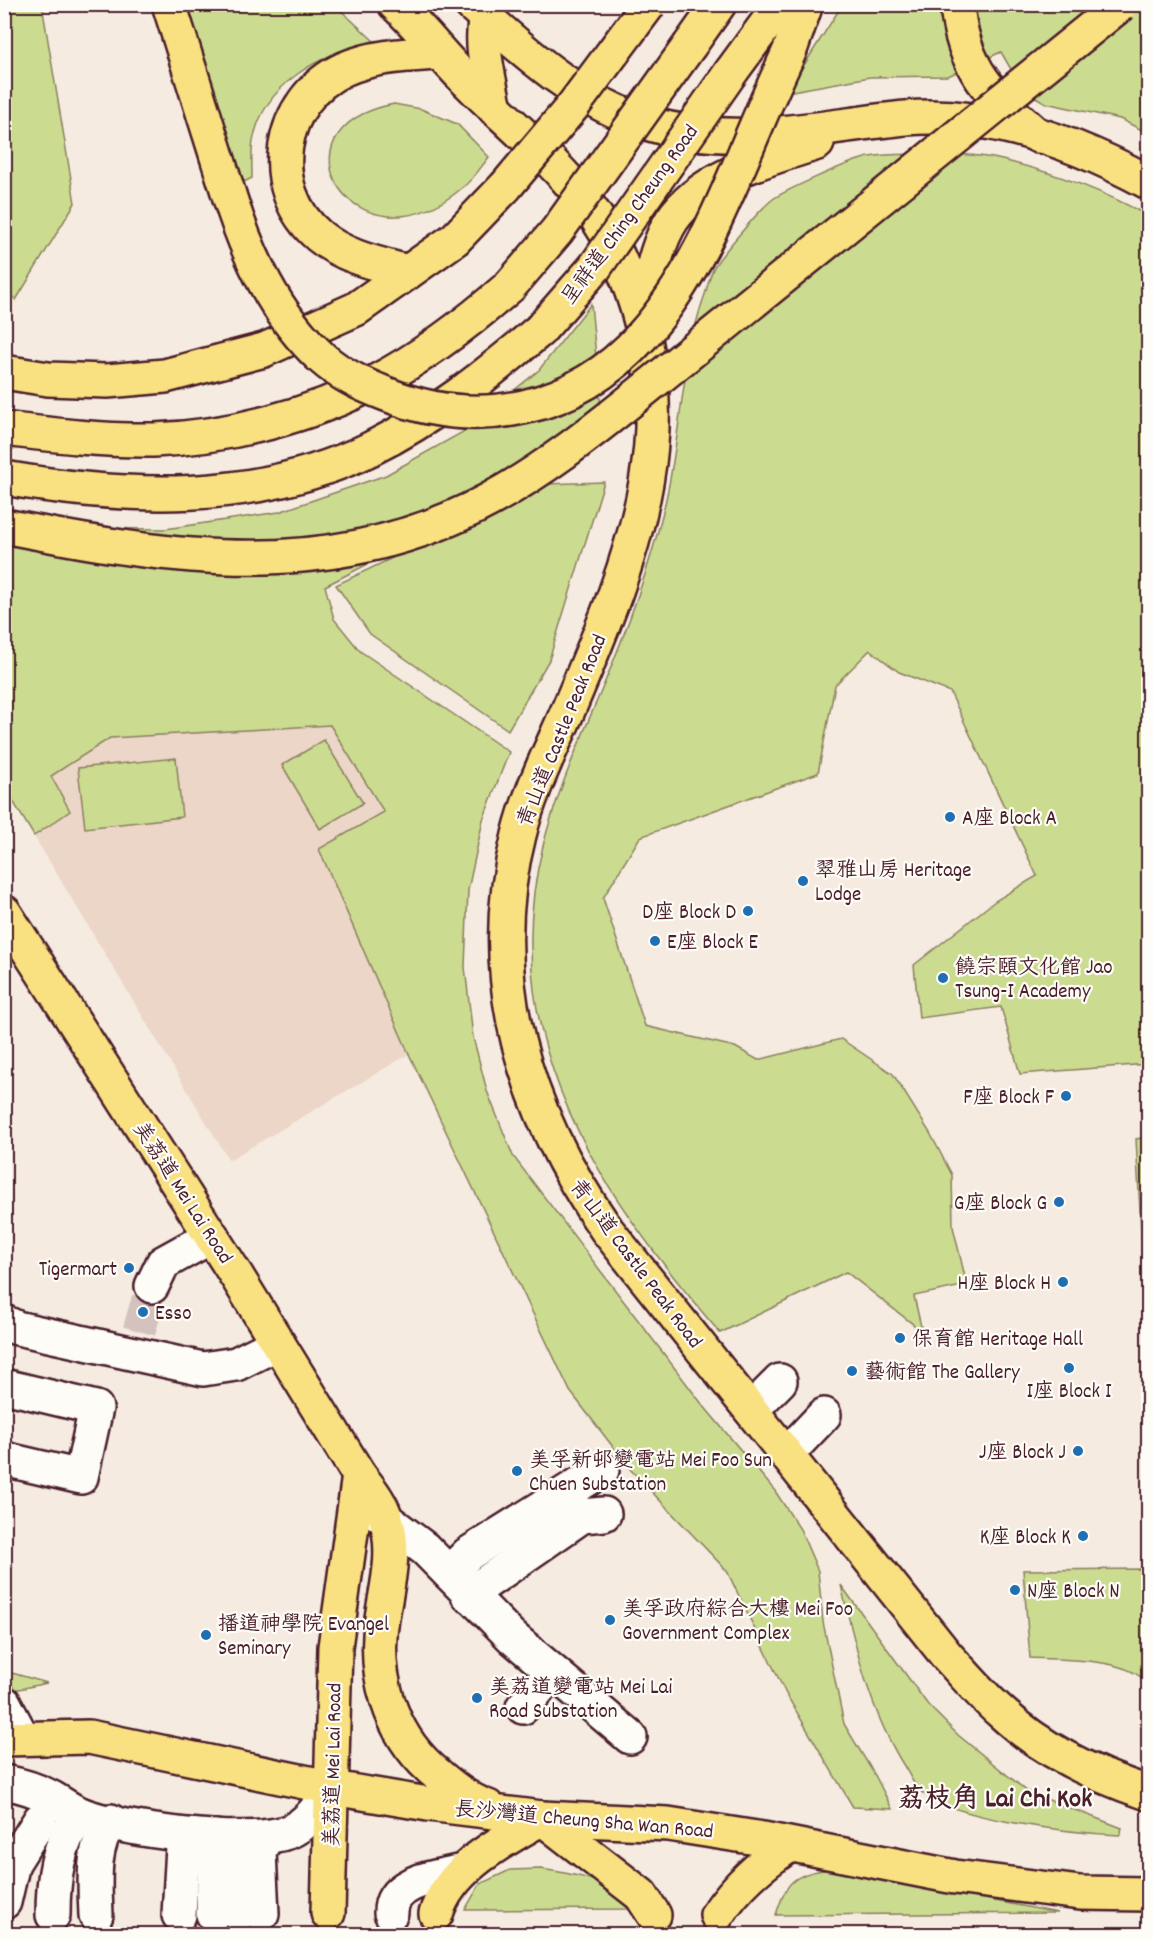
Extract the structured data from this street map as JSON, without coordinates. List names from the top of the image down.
{
  "streets": {
    "main road": [
      "呈祥道 Ching Cheung Road",
      "青山道 Castle Peak Road",
      "美荔道 Mei Lai Road",
      "長沙灣道 Cheung Sha Wan Road"
    ]
  },
  "crossings": [
    ["美荔道 Mei Lai Road", "長沙灣道 Cheung Sha Wan Road"]
  ],
  "districts": ["荔枝角 Lai Chi Kok"],
  "places": [
    "A座 Block A",
    "翠雅山房 Heritage Lodge",
    "D座 Block D",
    "E座 Block E",
    "饒宗頤文化館 Jao Tsung-I Academy",
    "F座 Block F",
    "G座 Block G",
    "Tigermart",
    "H座 Block H",
    "Esso",
    "保育館 Heritage Hall",
    "I座 Block I",
    "藝術館 The Gallery",
    "J座 Block J",
    "美孚新邨變電站 Mei Foo Sun Chuen Substation",
    "K座 Block K",
    "N座 Block N",
    "美孚政府綜合大樓 Mei Foo Government Complex",
    "播道神學院 Evangel Seminary",
    "美荔道變電站 Mei Lai Road Substation"
  ]
}
